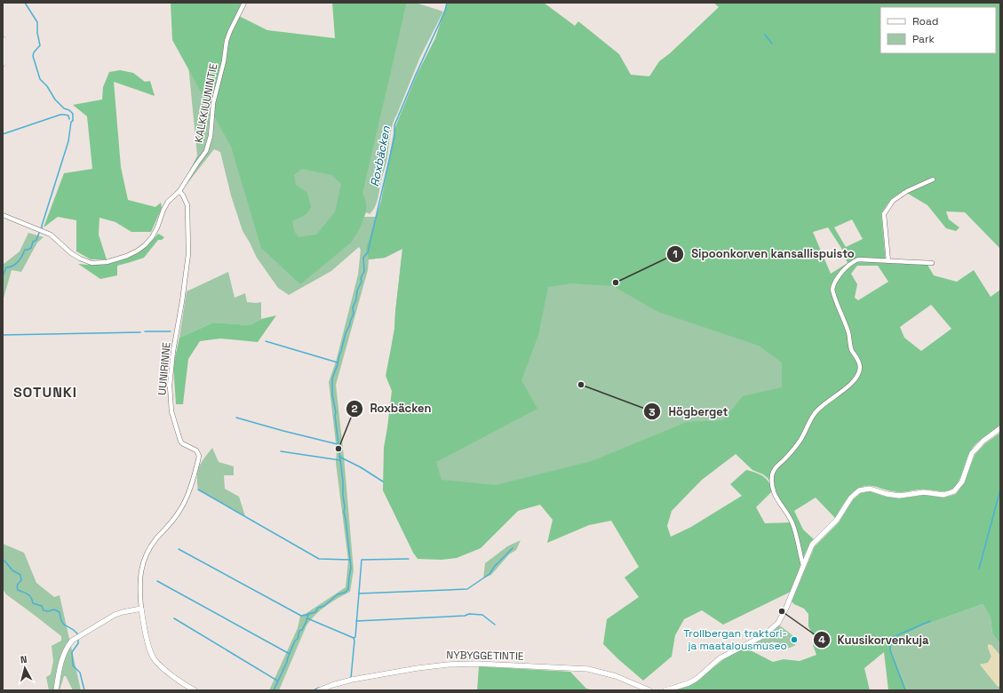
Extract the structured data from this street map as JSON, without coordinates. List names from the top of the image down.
{
  "streets": {
    "street": ["KALKKIUUNINTIE", "UUNIRINNE", "NYBYGGETINTIE"]
  },
  "crossings": [
    ["KALKKIUUNINTIE", "UUNIRINNE"]
  ],
  "districts": ["SOTUNKI"],
  "water": ["Roxbäcken"],
  "places": [
    "Sipoonkorven kansallispuisto",
    "Högberget",
    "Roxbäcken",
    "Kuusikorvenkuja",
    "Trollbergan traktori- ja maatalousmuseo"
  ],
  "legend": ["Road", "Park"],
  "north": "top"
}
